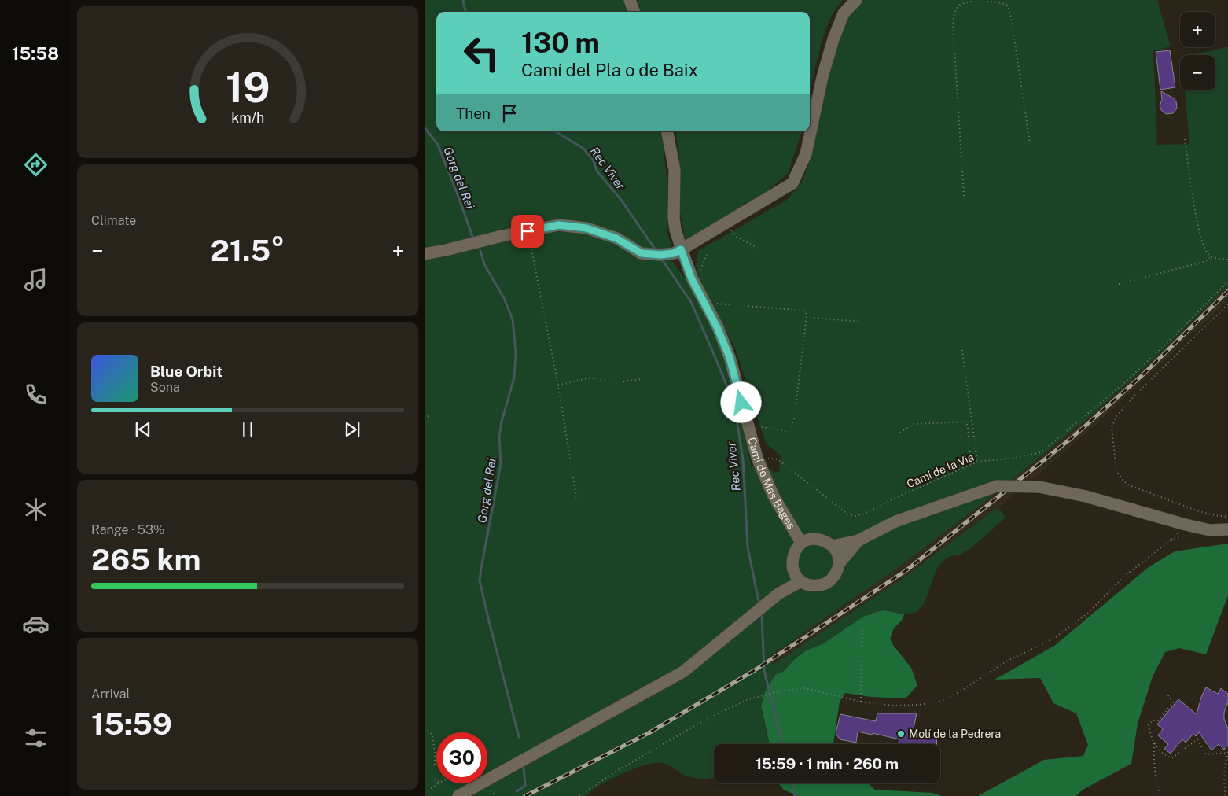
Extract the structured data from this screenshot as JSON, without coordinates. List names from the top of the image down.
{
  "streets": {
    "street": ["Camí de Mas Bages"],
    "path": ["Camí de la Via"]
  },
  "crossings": [
    ["Camí de la Via", "Camí de Mas Bages"]
  ],
  "water": ["Rec Viver", "Gorg del Rei"],
  "places": ["Molí de la Pedrera"],
  "page": {
    "tabs": "15:58",
    "map_buttons": ["+", "−"],
    "turn": ["130 m", "Camí del Pla o de Baix"],
    "then": "Then",
    "tile": [
      "Climate",
      ["Range · 53%", "265 km"],
      ["Arrival", "15:59"]
    ],
    "heat": ["−", "21.5°", "+"],
    "song": ["Blue Orbit", "Sona"],
    "limit": "30",
    "trip": "15:59 · 1 min · 260 m",
    "gauge": ["19", "km/h"]
  }
}
